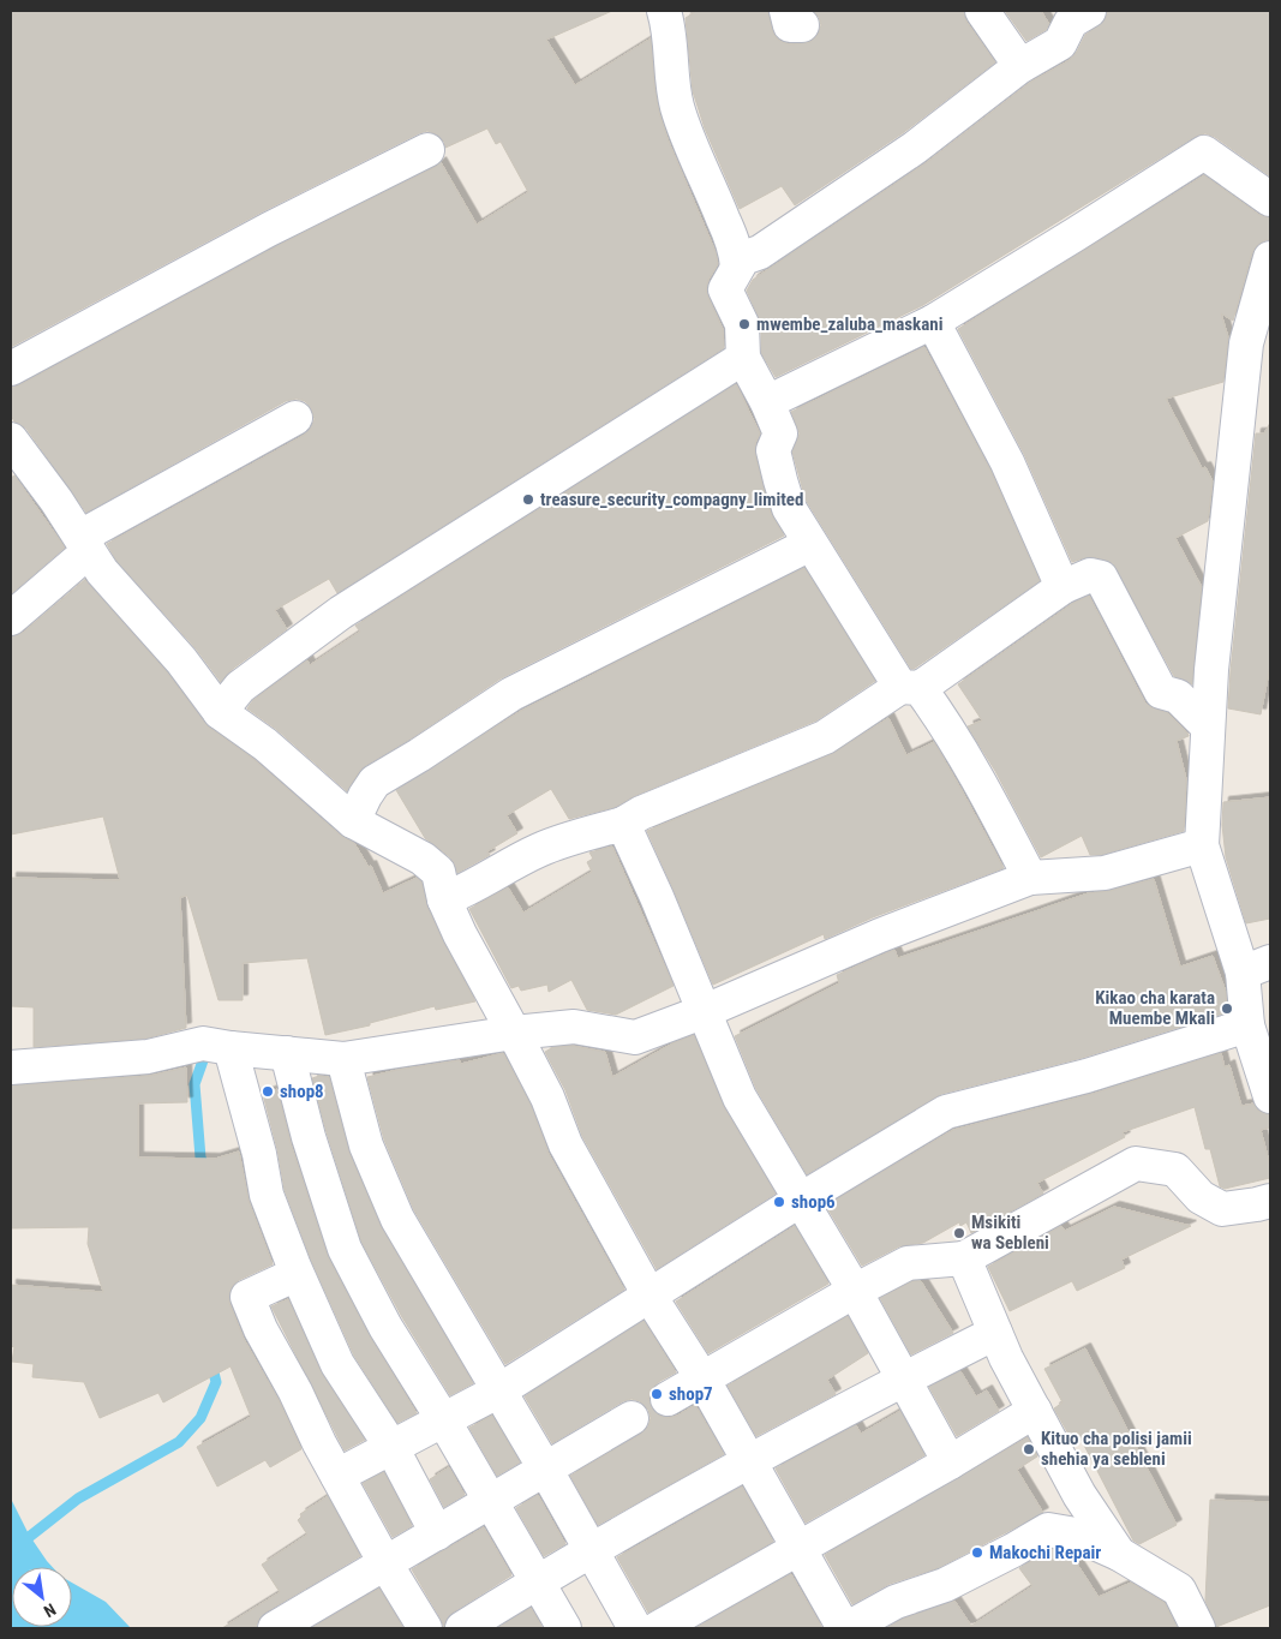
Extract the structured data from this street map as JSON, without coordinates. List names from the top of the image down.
{
  "places": [
    "mwembe_zaluba_maskani",
    "treasure_security_compagny_limited",
    "Kikao cha karata Muembe Mkali",
    "shop8",
    "shop6",
    "Msikiti wa Sebleni",
    "shop7",
    "Kituo cha polisi jamii shehia ya sebleni",
    "Makochi Repair"
  ],
  "north": "bottom right"
}
